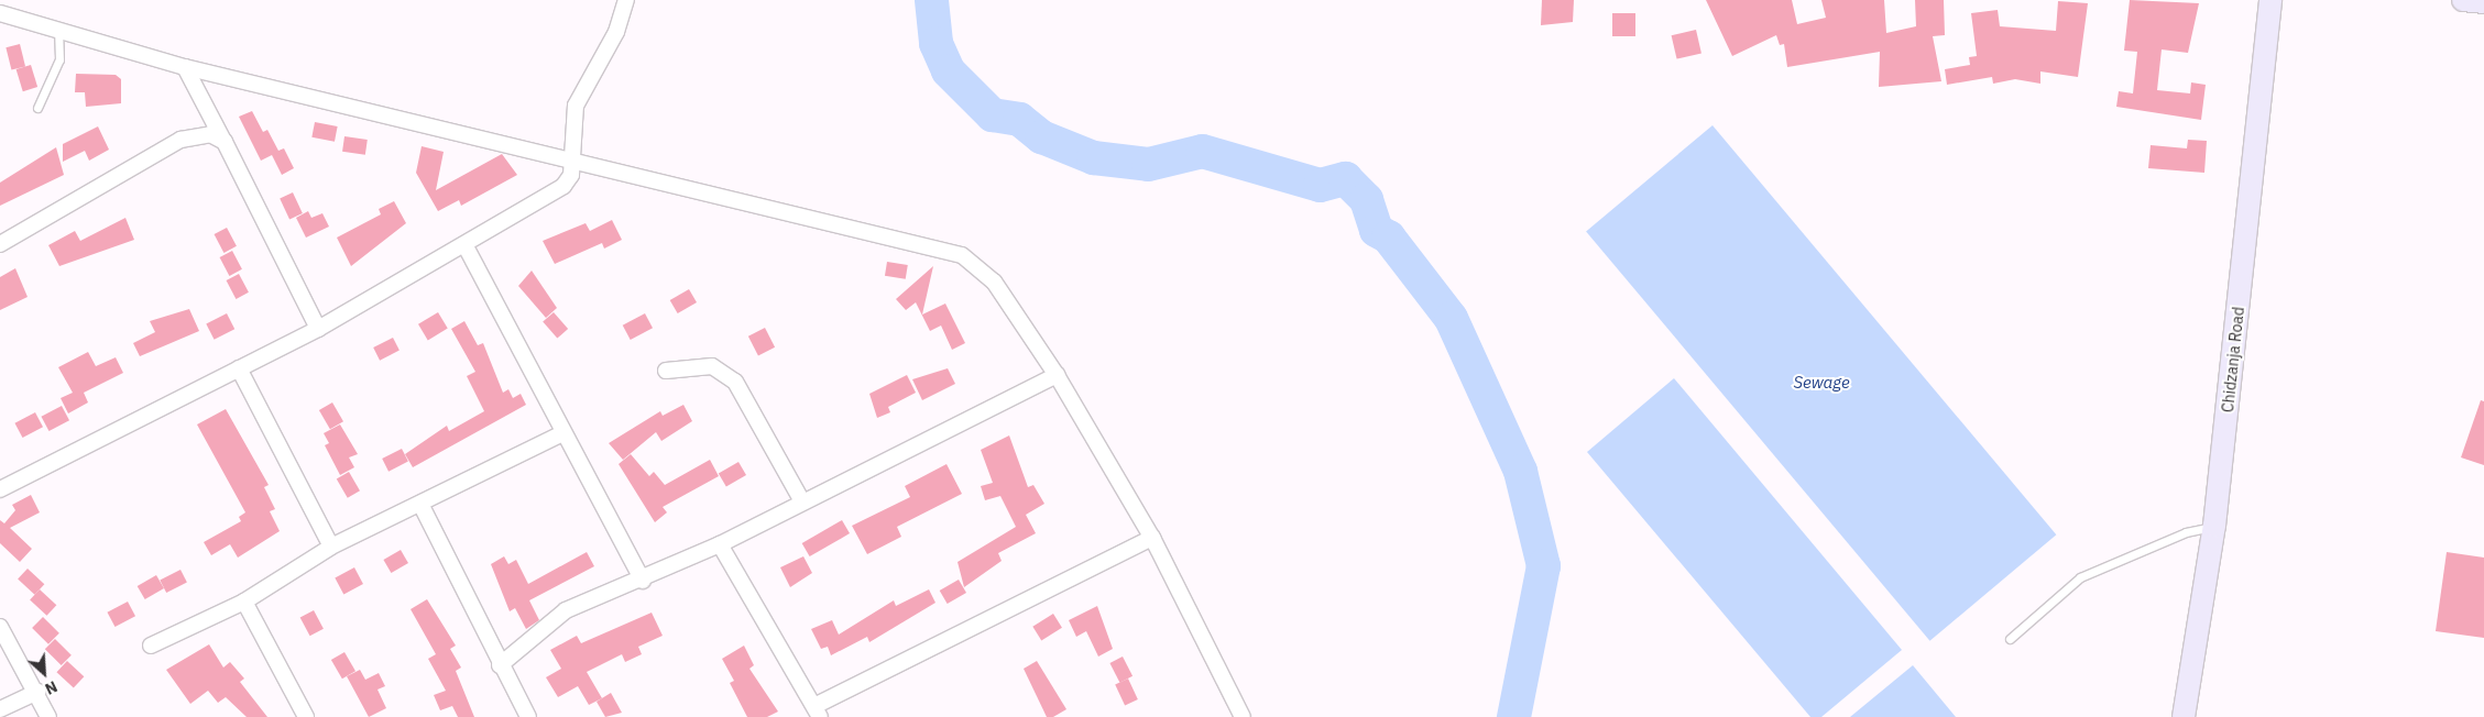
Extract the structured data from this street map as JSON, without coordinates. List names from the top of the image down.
{
  "streets": {
    "street": ["Chidzanja Road"]
  },
  "water": ["Sewage"],
  "north": "bottom right"
}
